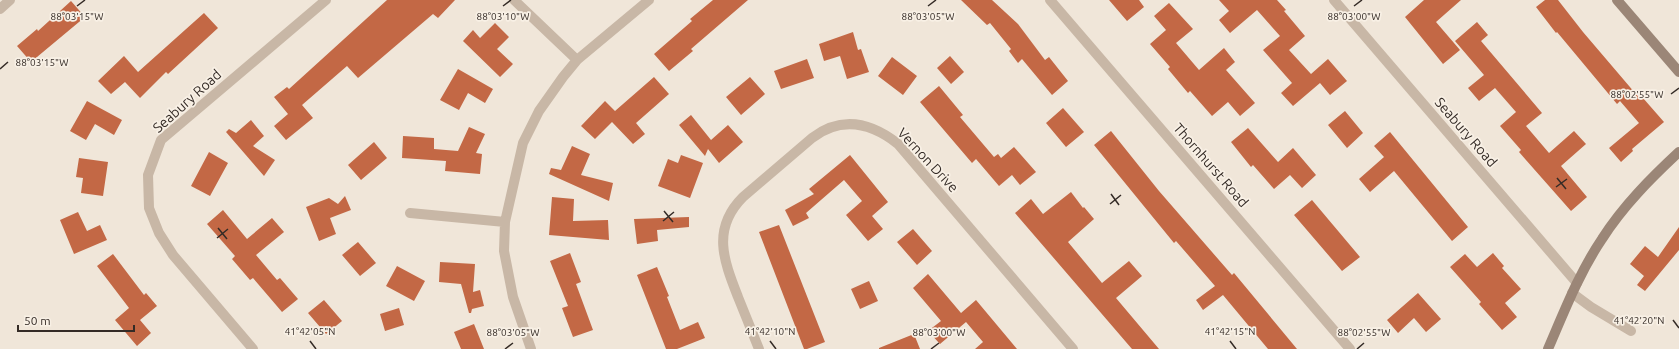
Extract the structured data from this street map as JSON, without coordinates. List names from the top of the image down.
{
  "streets": {
    "street": ["Seabury Road", "Vernon Drive", "Thornhurst Road"]
  },
  "scale_bar": "50 m",
  "coordinates": [
    "88°03'15\"W",
    "88°03'10\"W",
    "88°03'05\"W",
    "88°03'00\"W",
    "88°02'55\"W",
    "41°42'20\"N",
    "41°42'05\"N",
    "41°42'10\"N",
    "41°42'15\"N"
  ]
}
